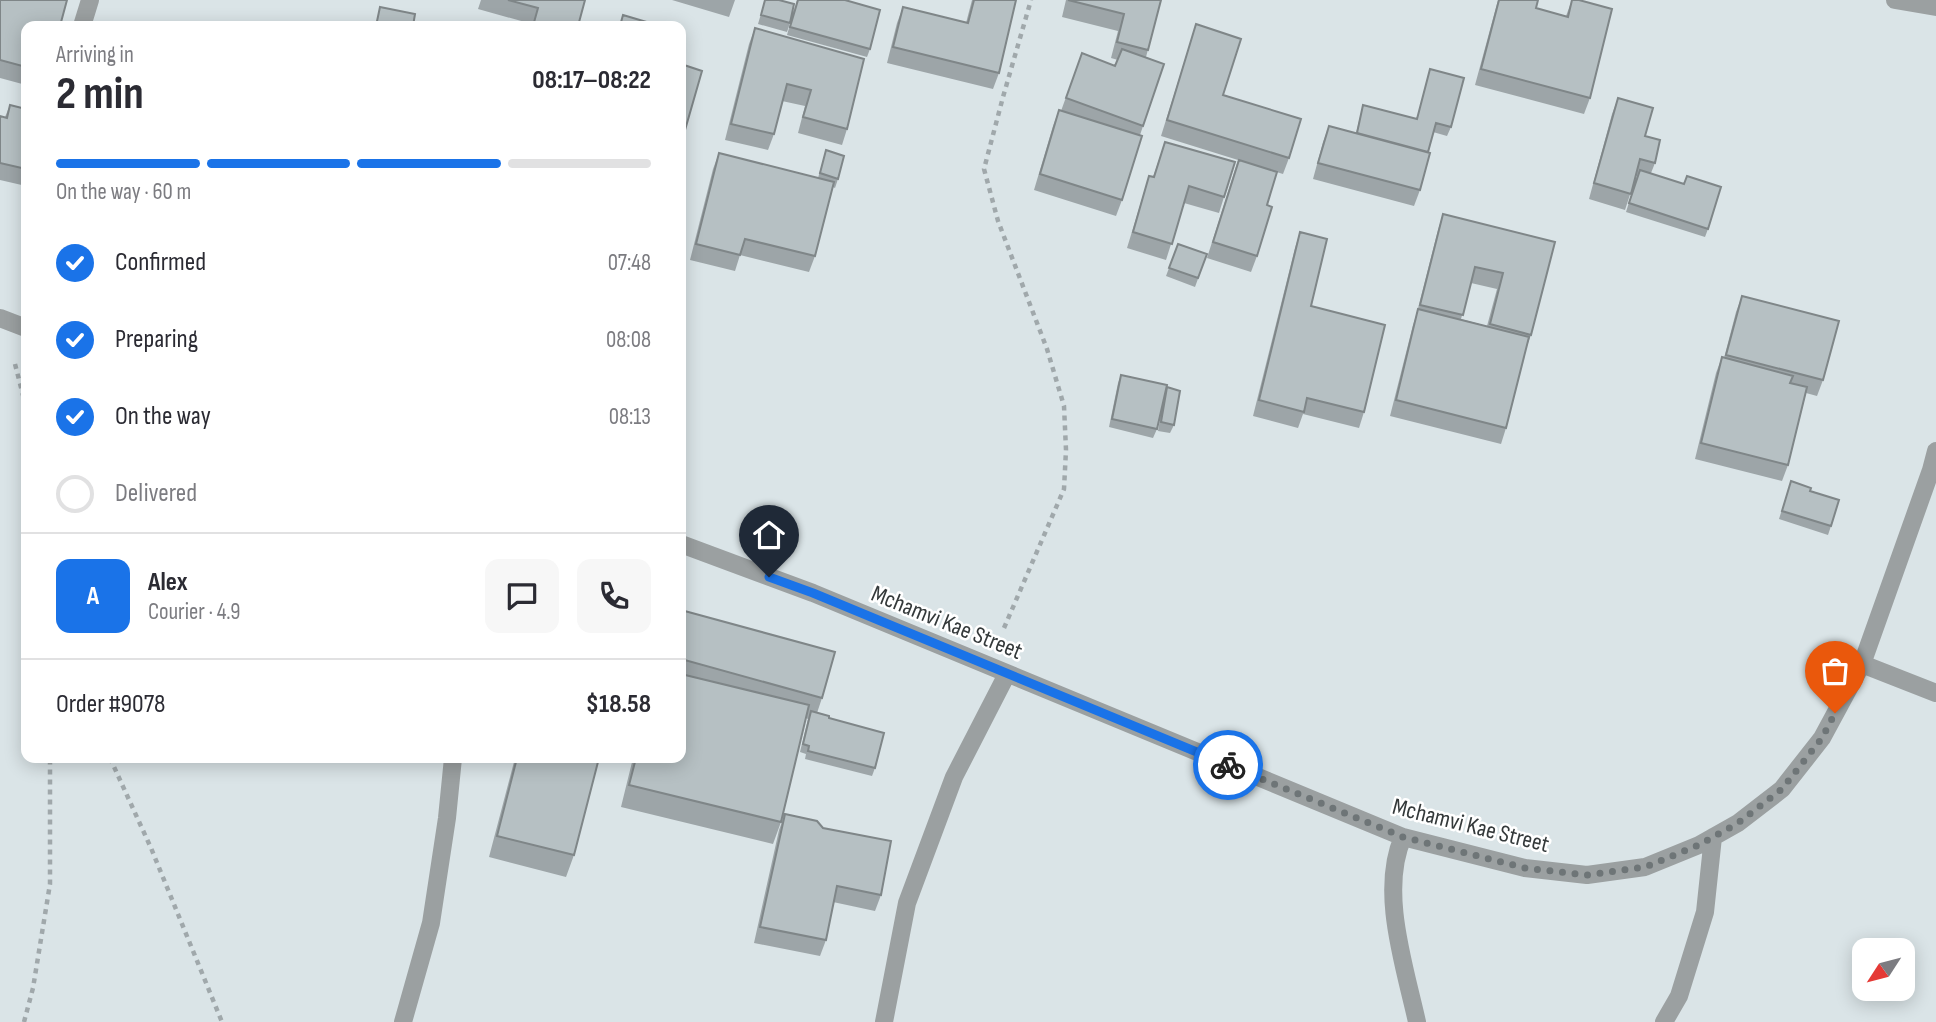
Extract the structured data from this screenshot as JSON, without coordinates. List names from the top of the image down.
{
  "streets": {
    "street": ["Mchamvi Kae Street"]
  },
  "north": "bottom left",
  "page": {
    "heading": ["2 min", "Arriving in", "08:17–08:22"],
    "panel": [
      "Alex",
      "Courier · 4.9",
      "Order #9078",
      "$18.58"
    ],
    "bar": "On the way · 60 m",
    "list": [
      ["Confirmed", "07:48"],
      ["Preparing", "08:08"],
      ["On the way", "08:13"],
      "Delivered"
    ],
    "round": "A"
  }
}
